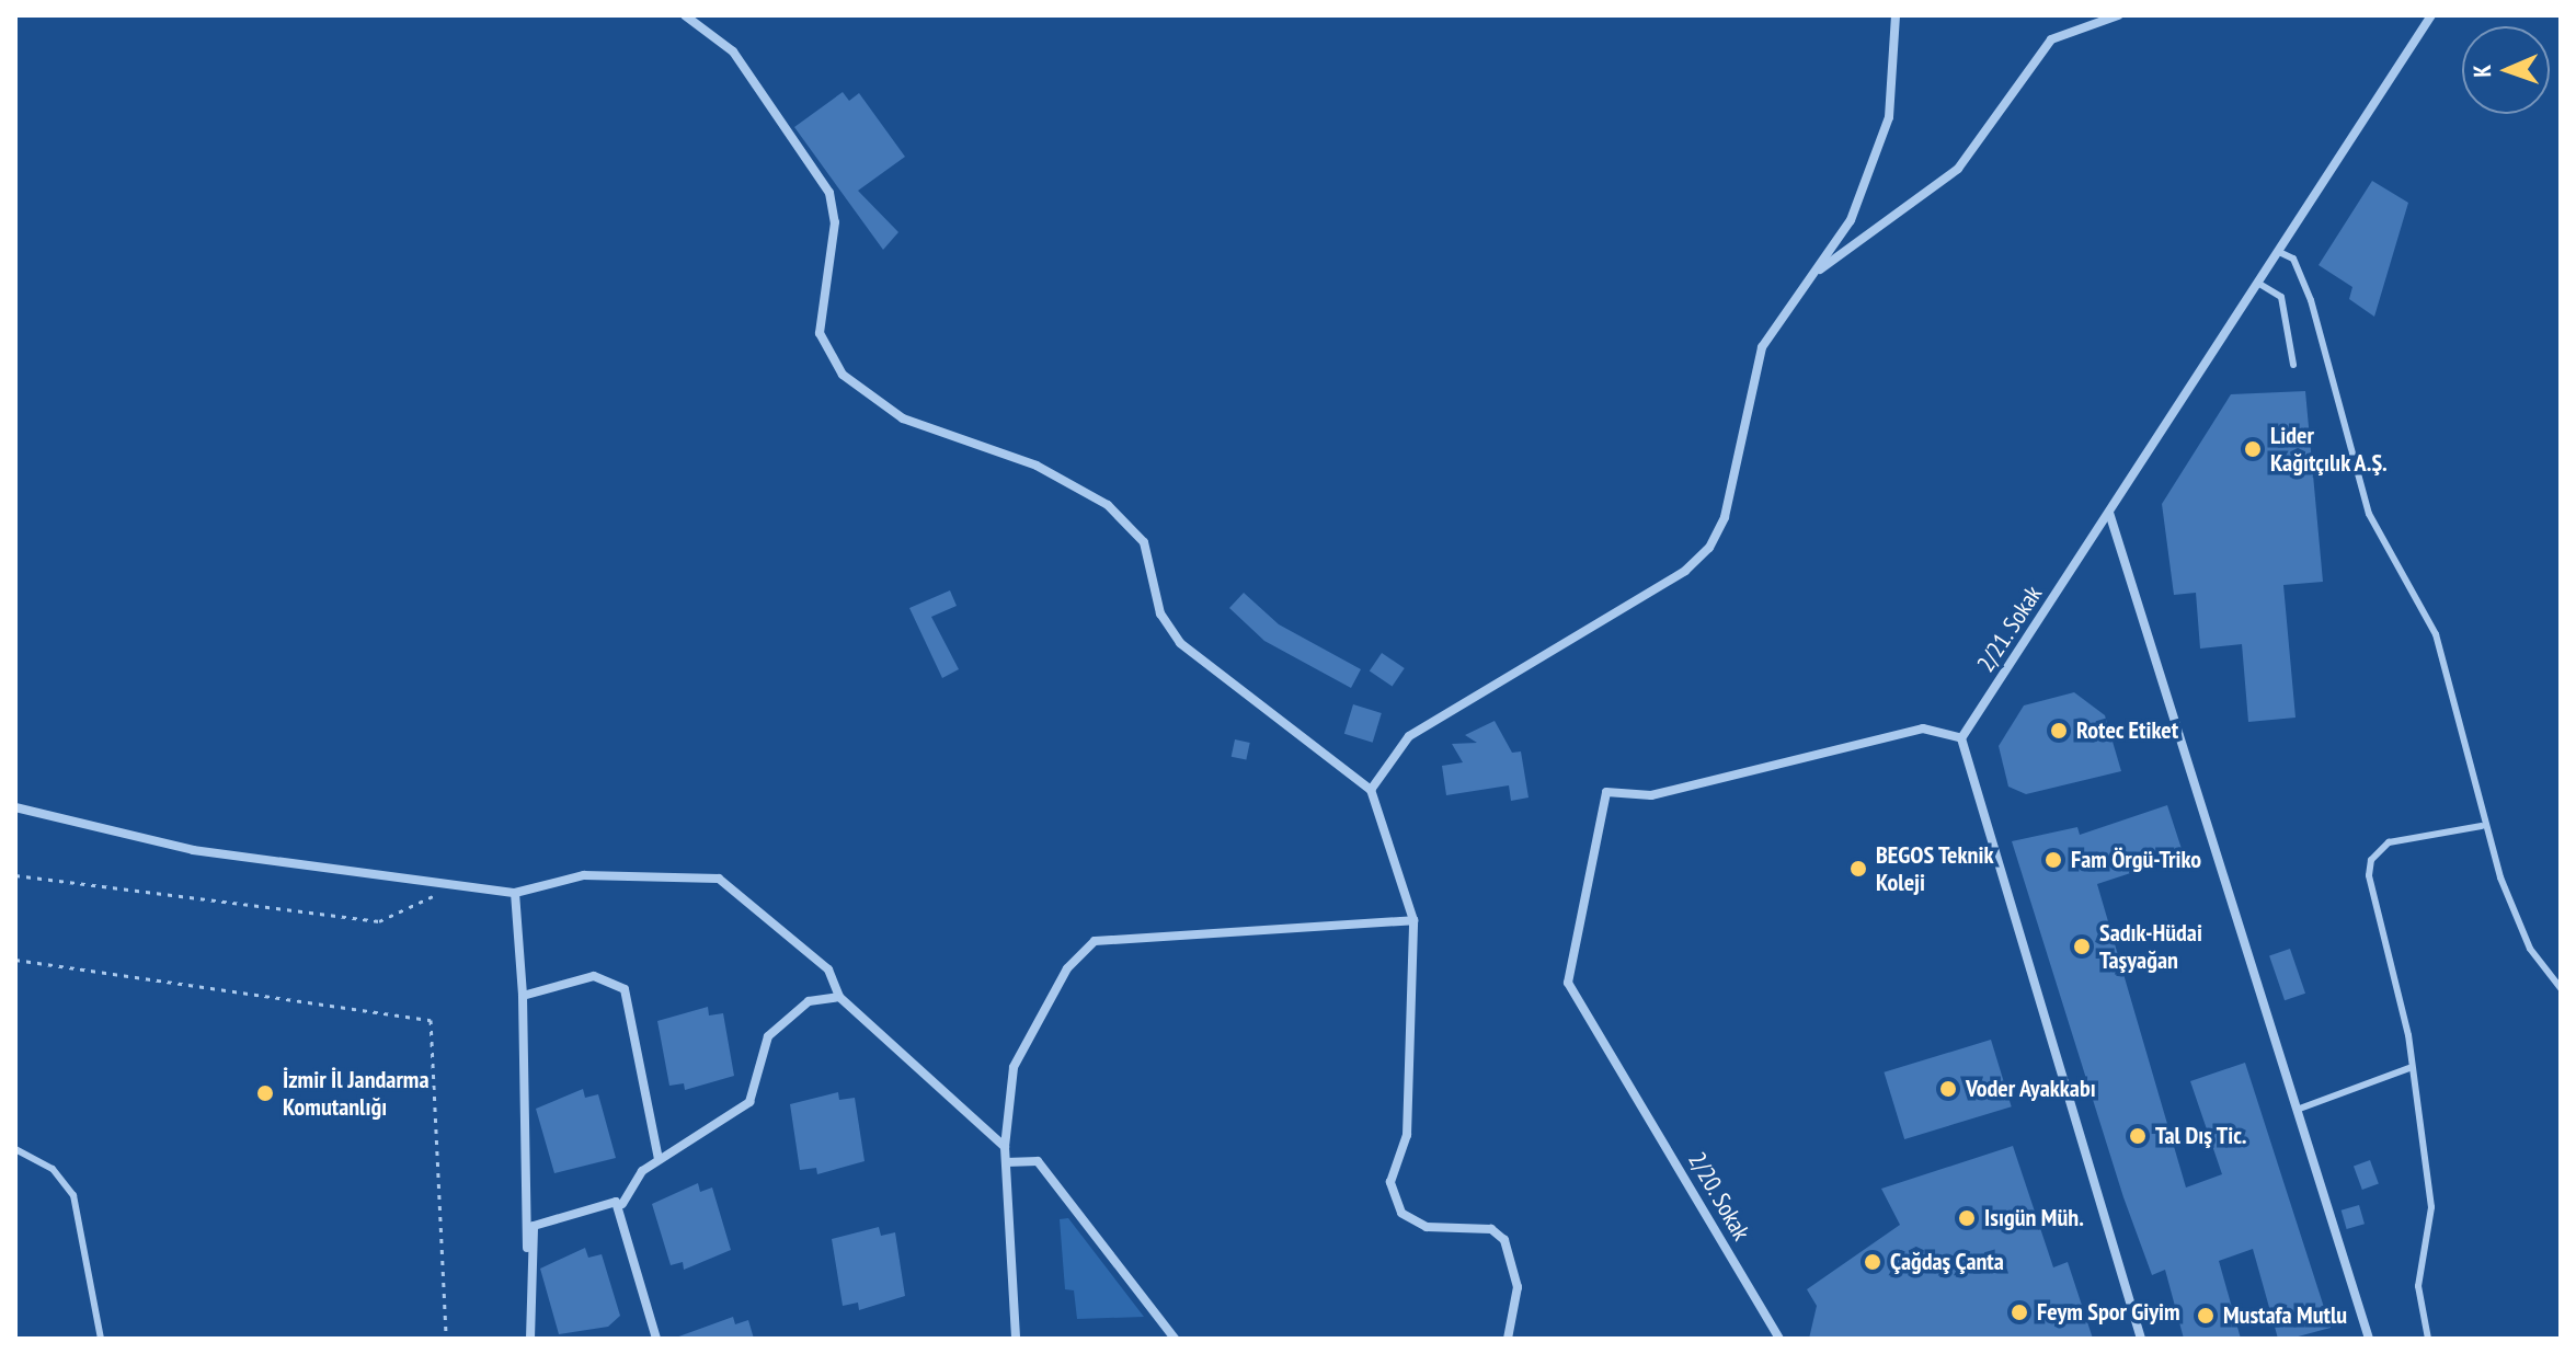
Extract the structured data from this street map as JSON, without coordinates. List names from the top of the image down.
{
  "streets": {
    "street": ["2/21. Sokak", "2/20. Sokak"]
  },
  "crossings": [
    ["2/21. Sokak", "2/20. Sokak"]
  ],
  "places": [
    "Lider Kağıtçılık A.Ş.",
    "Rotec Etiket",
    "Fam Örgü-Triko",
    "BEGOS Teknik Koleji",
    "Sadık-Hüdai Taşyağan",
    "Voder Ayakkabı",
    "İzmir İl Jandarma Komutanlığı",
    "Tal Dış Tic.",
    "Isıgün Müh.",
    "Çağdaş Çanta",
    "Feym Spor Giyim",
    "Mustafa Mutlu"
  ],
  "north": "left"
}
